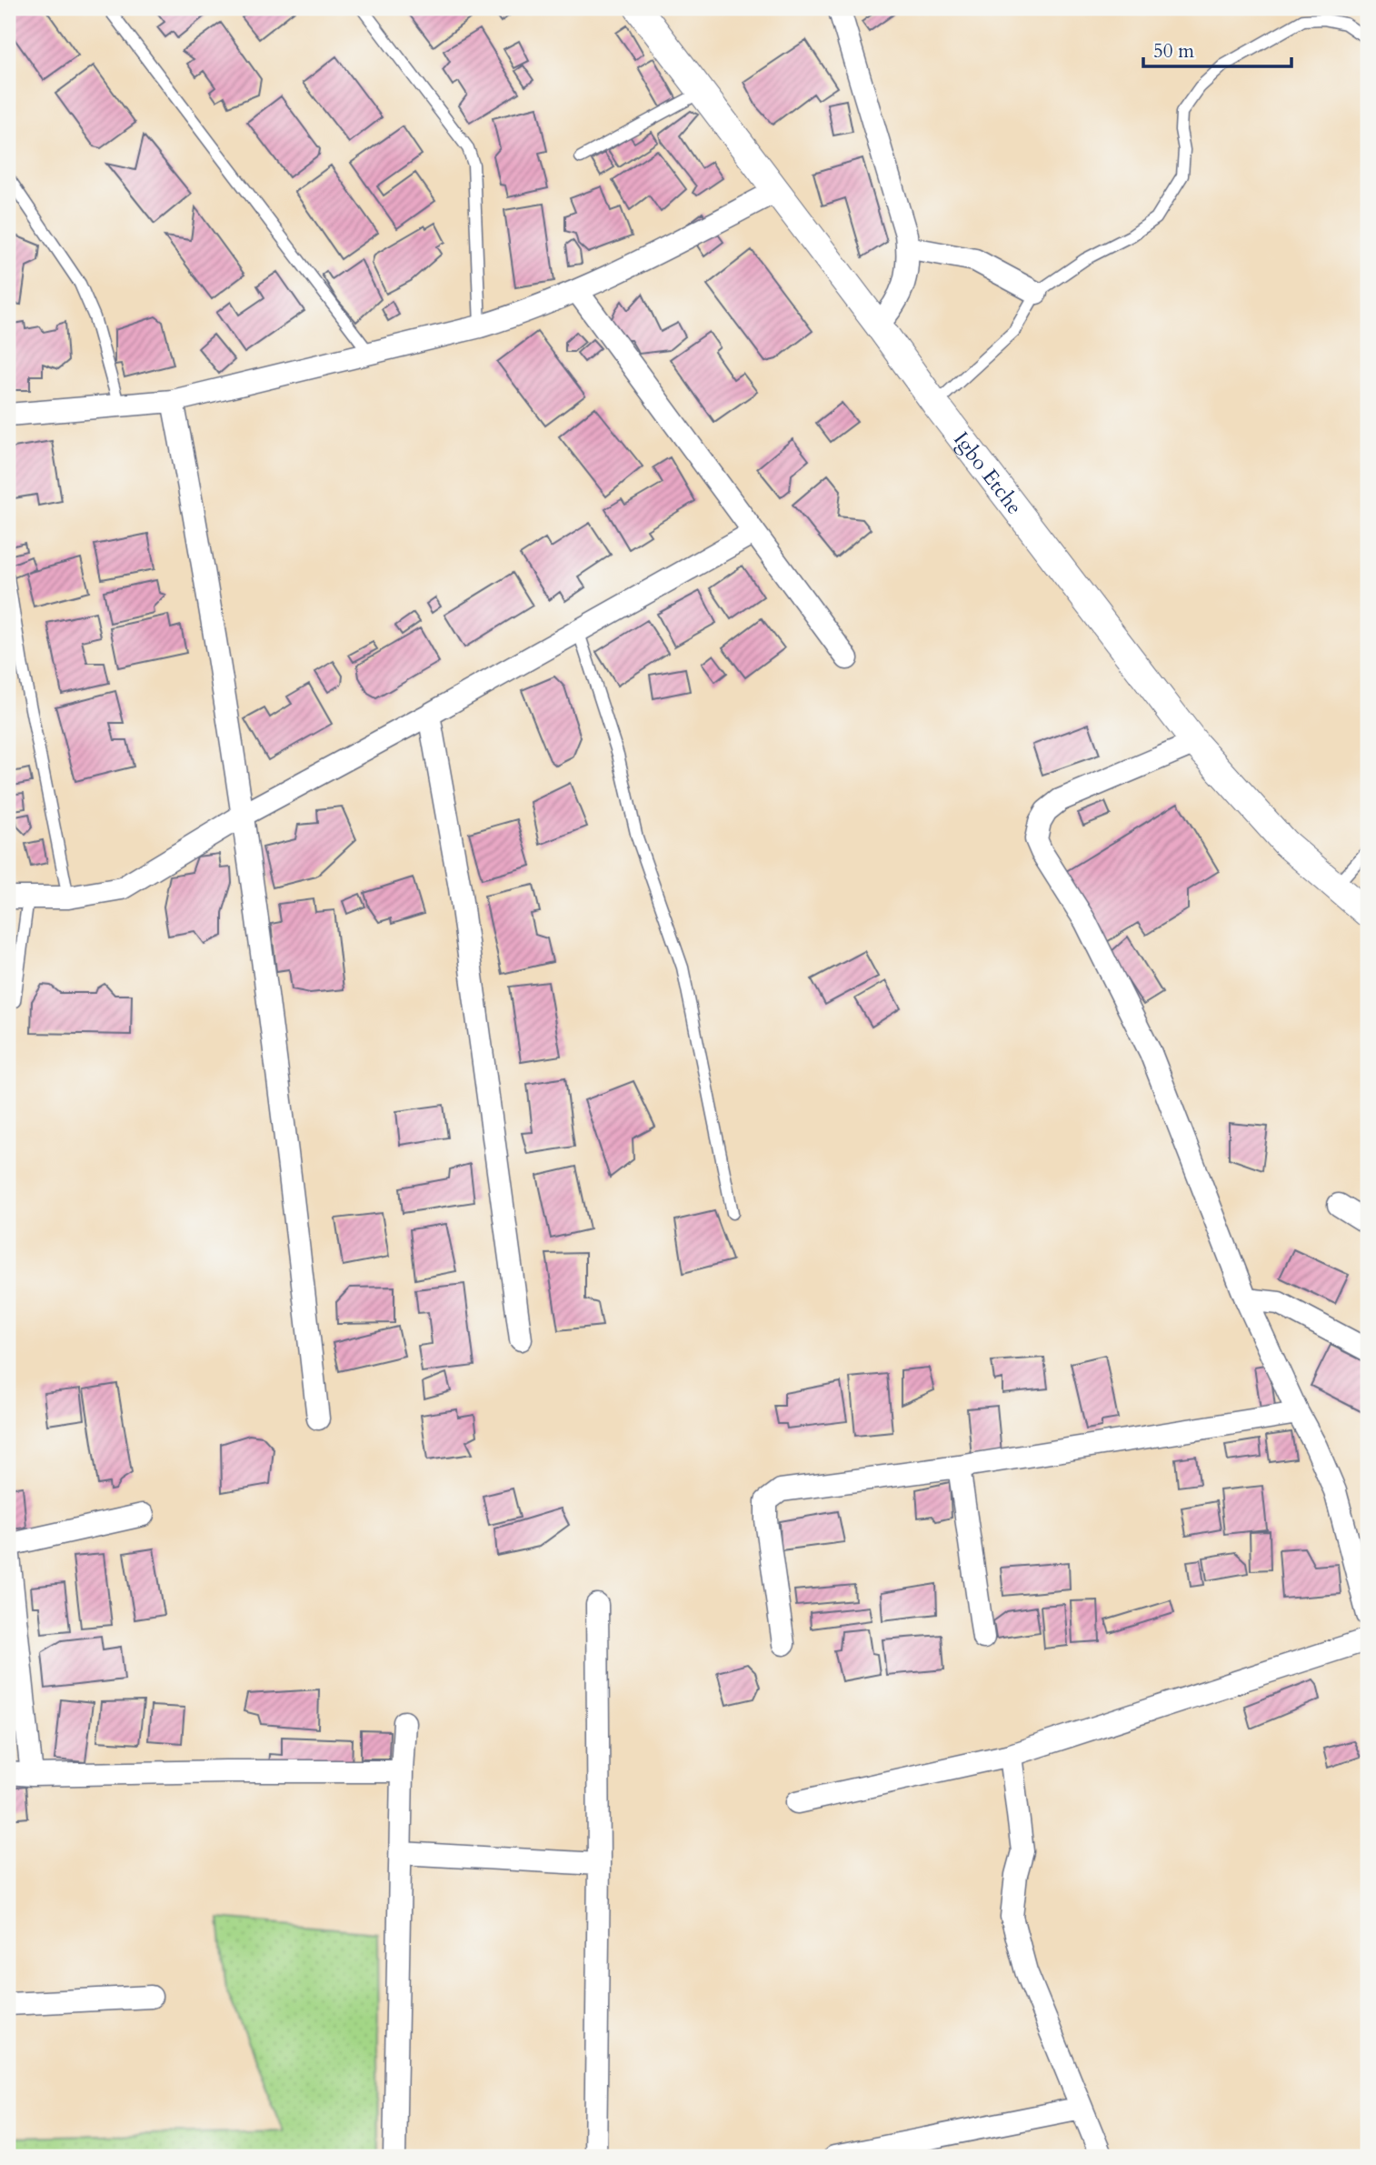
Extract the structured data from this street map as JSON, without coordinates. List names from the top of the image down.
{
  "streets": {
    "street": ["Igbo Etche"]
  },
  "scale_bar": "50 m"
}
